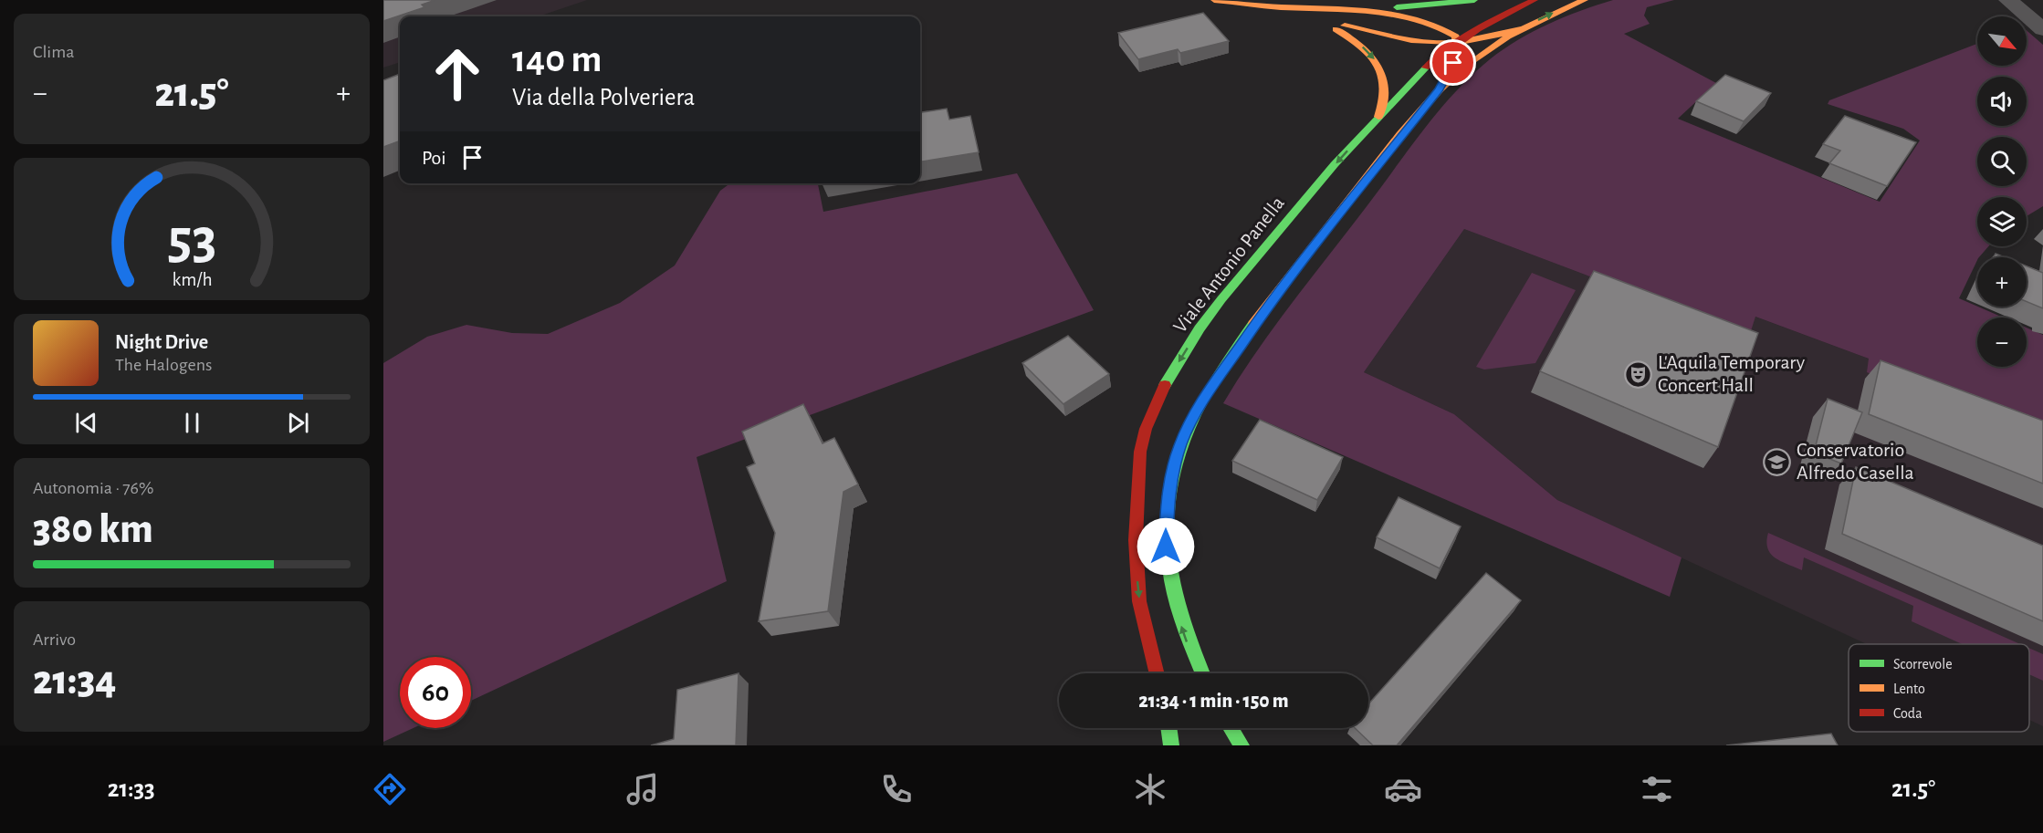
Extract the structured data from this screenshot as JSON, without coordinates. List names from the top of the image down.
{
  "streets": {
    "main road": ["Viale Antonio Panella"]
  },
  "places": {
    "theatre": ["L'Aquila Temporary Concert Hall"],
    "school or university": ["Conservatorio Alfredo Casella"]
  },
  "legend": ["Scorrevole", "Lento", "Coda"],
  "north": "bottom right",
  "page": {
    "tile": [
      "Clima",
      ["Autonomia · 76%", "380 km"],
      ["Arrivo", "21:34"]
    ],
    "map_buttons": ["+", "−"],
    "turn": ["140 m", "Via della Polveriera"],
    "heat": ["−", "21.5°", "+"],
    "then": "Poi",
    "song": ["Night Drive", "The Halogens"],
    "limit": "60",
    "trip": "21:34 · 1 min · 150 m",
    "tabs": ["21:33", "21.5°"],
    "gauge": ["53", "km/h"]
  }
}
